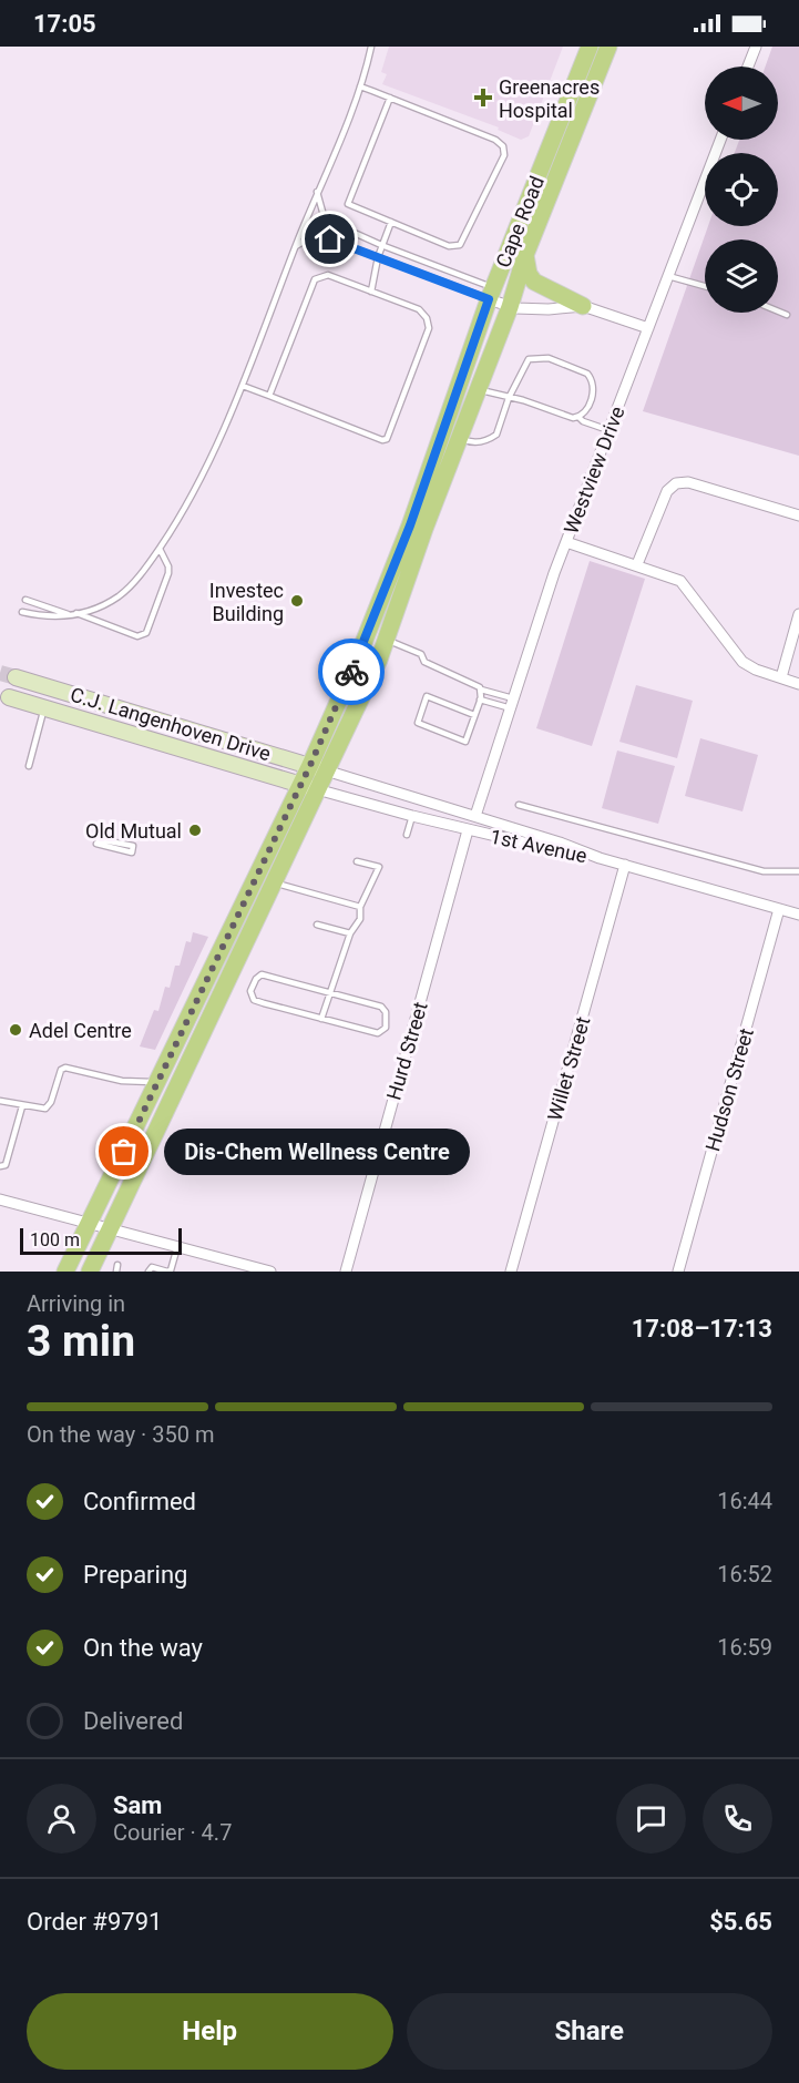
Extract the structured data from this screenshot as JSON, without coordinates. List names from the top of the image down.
{
  "streets": {
    "main road": ["Cape Road", "C.J. Langenhoven Drive"],
    "street": [
      "Westview Drive",
      "1st Avenue",
      "Hurd Street",
      "Willet Street",
      "Hudson Street"
    ]
  },
  "crossings": [
    ["Cape Road", "C.J. Langenhoven Drive"],
    ["Cape Road", "1st Avenue"],
    ["Westview Drive", "1st Avenue"],
    ["C.J. Langenhoven Drive", "1st Avenue"],
    ["1st Avenue", "Hurd Street"]
  ],
  "places": {
    "health": ["Greenacres Hospital"],
    "other": [
      "Investec Building",
      "Old Mutual",
      "Adel Centre",
      "Dis-Chem Wellness Centre"
    ]
  },
  "scale_bar": "100 m",
  "north": "left",
  "page": {
    "status": "17:05",
    "bubble": "Dis-Chem Wellness Centre",
    "scale": "100 m",
    "heading": ["3 min", "Arriving in", "17:08–17:13"],
    "panel": [
      "Sam",
      "Courier · 4.7",
      "Order #9791",
      "$5.65"
    ],
    "bar": "On the way · 350 m",
    "list": [
      ["Confirmed", "16:44"],
      ["Preparing", "16:52"],
      ["On the way", "16:59"],
      "Delivered"
    ],
    "buttons": ["Help", "Share"]
  }
}
